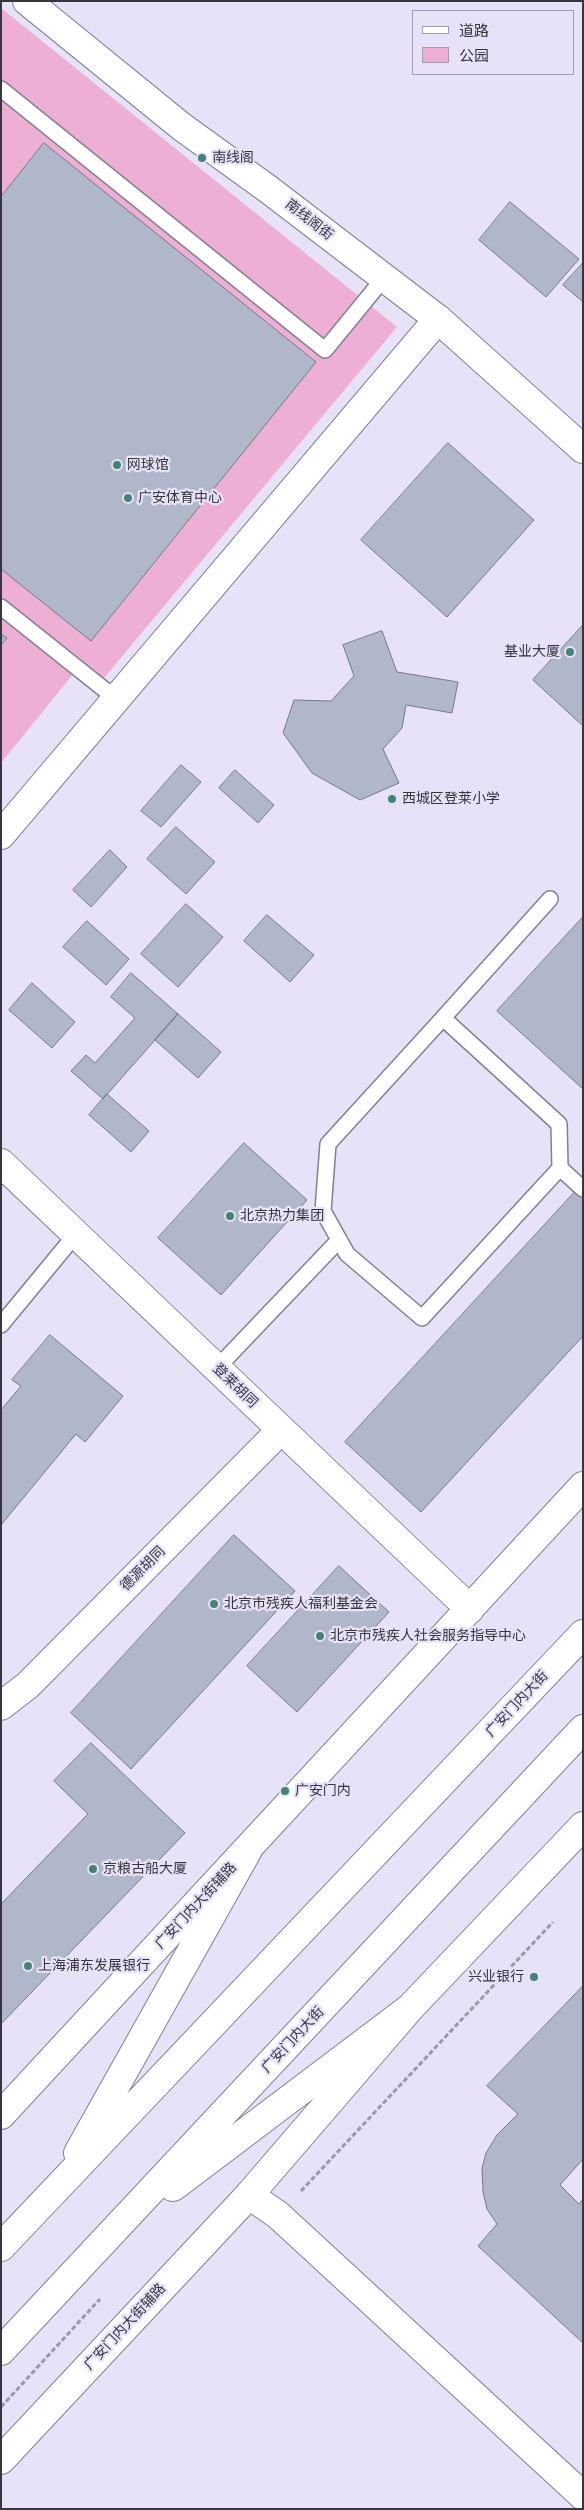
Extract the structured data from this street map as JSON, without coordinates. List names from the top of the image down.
{
  "streets": {
    "street": [
      "南线阁街",
      "登莱胡同",
      "德源胡同",
      "广安门内大街",
      "广安门内大街辅路"
    ]
  },
  "crossings": [
    ["登莱胡同", "德源胡同"]
  ],
  "places": [
    "南线阁",
    "网球馆",
    "广安体育中心",
    "基业大厦",
    "西城区登莱小学",
    "北京热力集团",
    "北京市残疾人福利基金会",
    "北京市残疾人社会服务指导中心",
    "广安门内",
    "京粮古船大厦",
    "上海浦东发展银行",
    "兴业银行"
  ],
  "legend": ["道路", "公园"]
}
